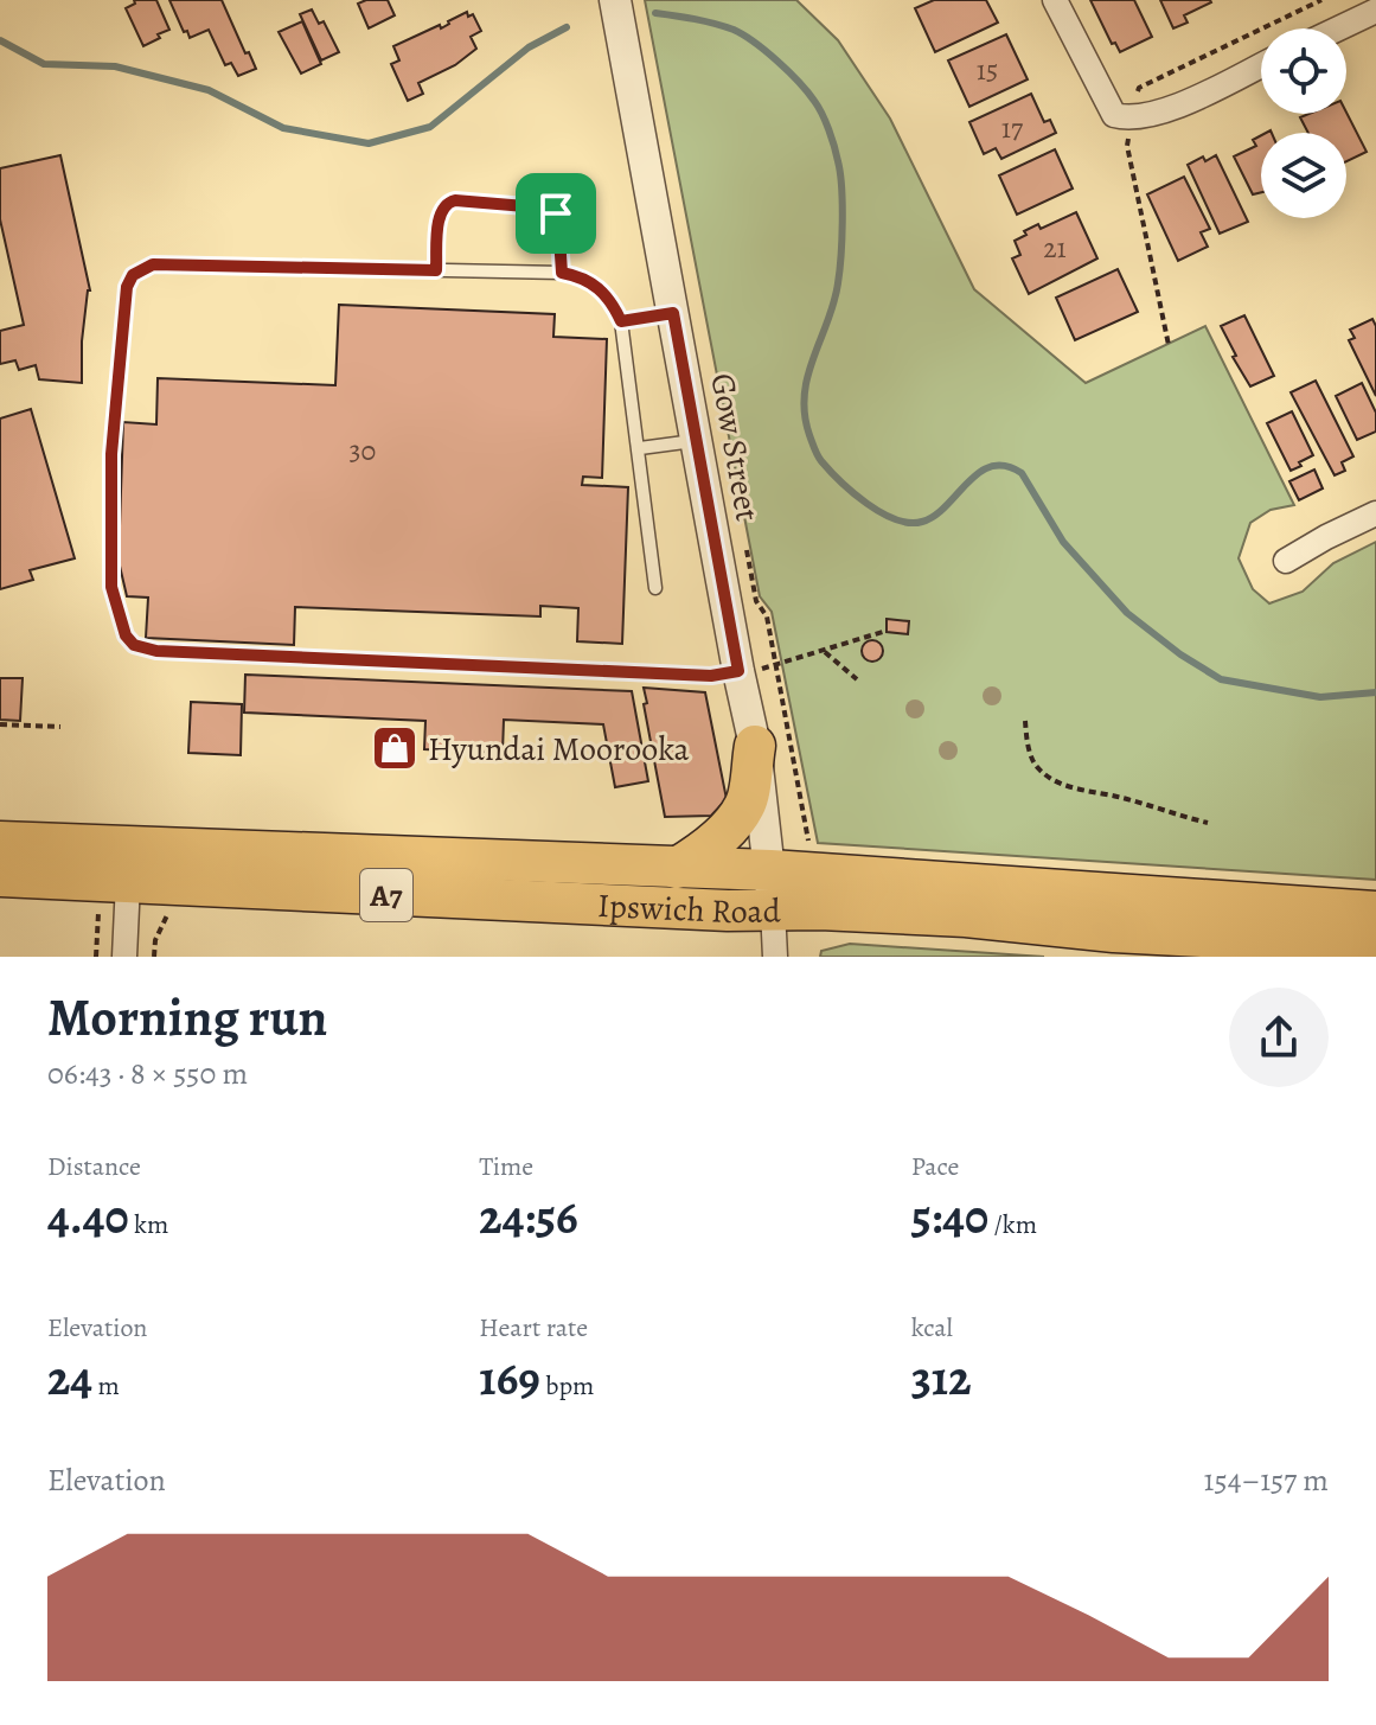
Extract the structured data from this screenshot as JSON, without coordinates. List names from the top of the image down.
{
  "streets": {
    "highway": ["A7", "Ipswich Road"],
    "street": ["Gow Street"]
  },
  "crossings": [
    ["Gow Street", "Ipswich Road"]
  ],
  "places": {
    "shop": ["Hyundai Moorooka"]
  },
  "house_numbers": [
    "15",
    "17",
    "21",
    "30"
  ],
  "page": {
    "heading": ["Morning run", "06:43 · 8 × 550 m"],
    "stats": [
      ["Distance", "4.40 km"],
      ["Time", "24:56"],
      ["Pace", "5:40 /km"],
      ["Elevation", "24 m"],
      ["Heart rate", "169 bpm"],
      ["kcal", "312"]
    ],
    "chart": ["Elevation", "154–157 m"]
  }
}
